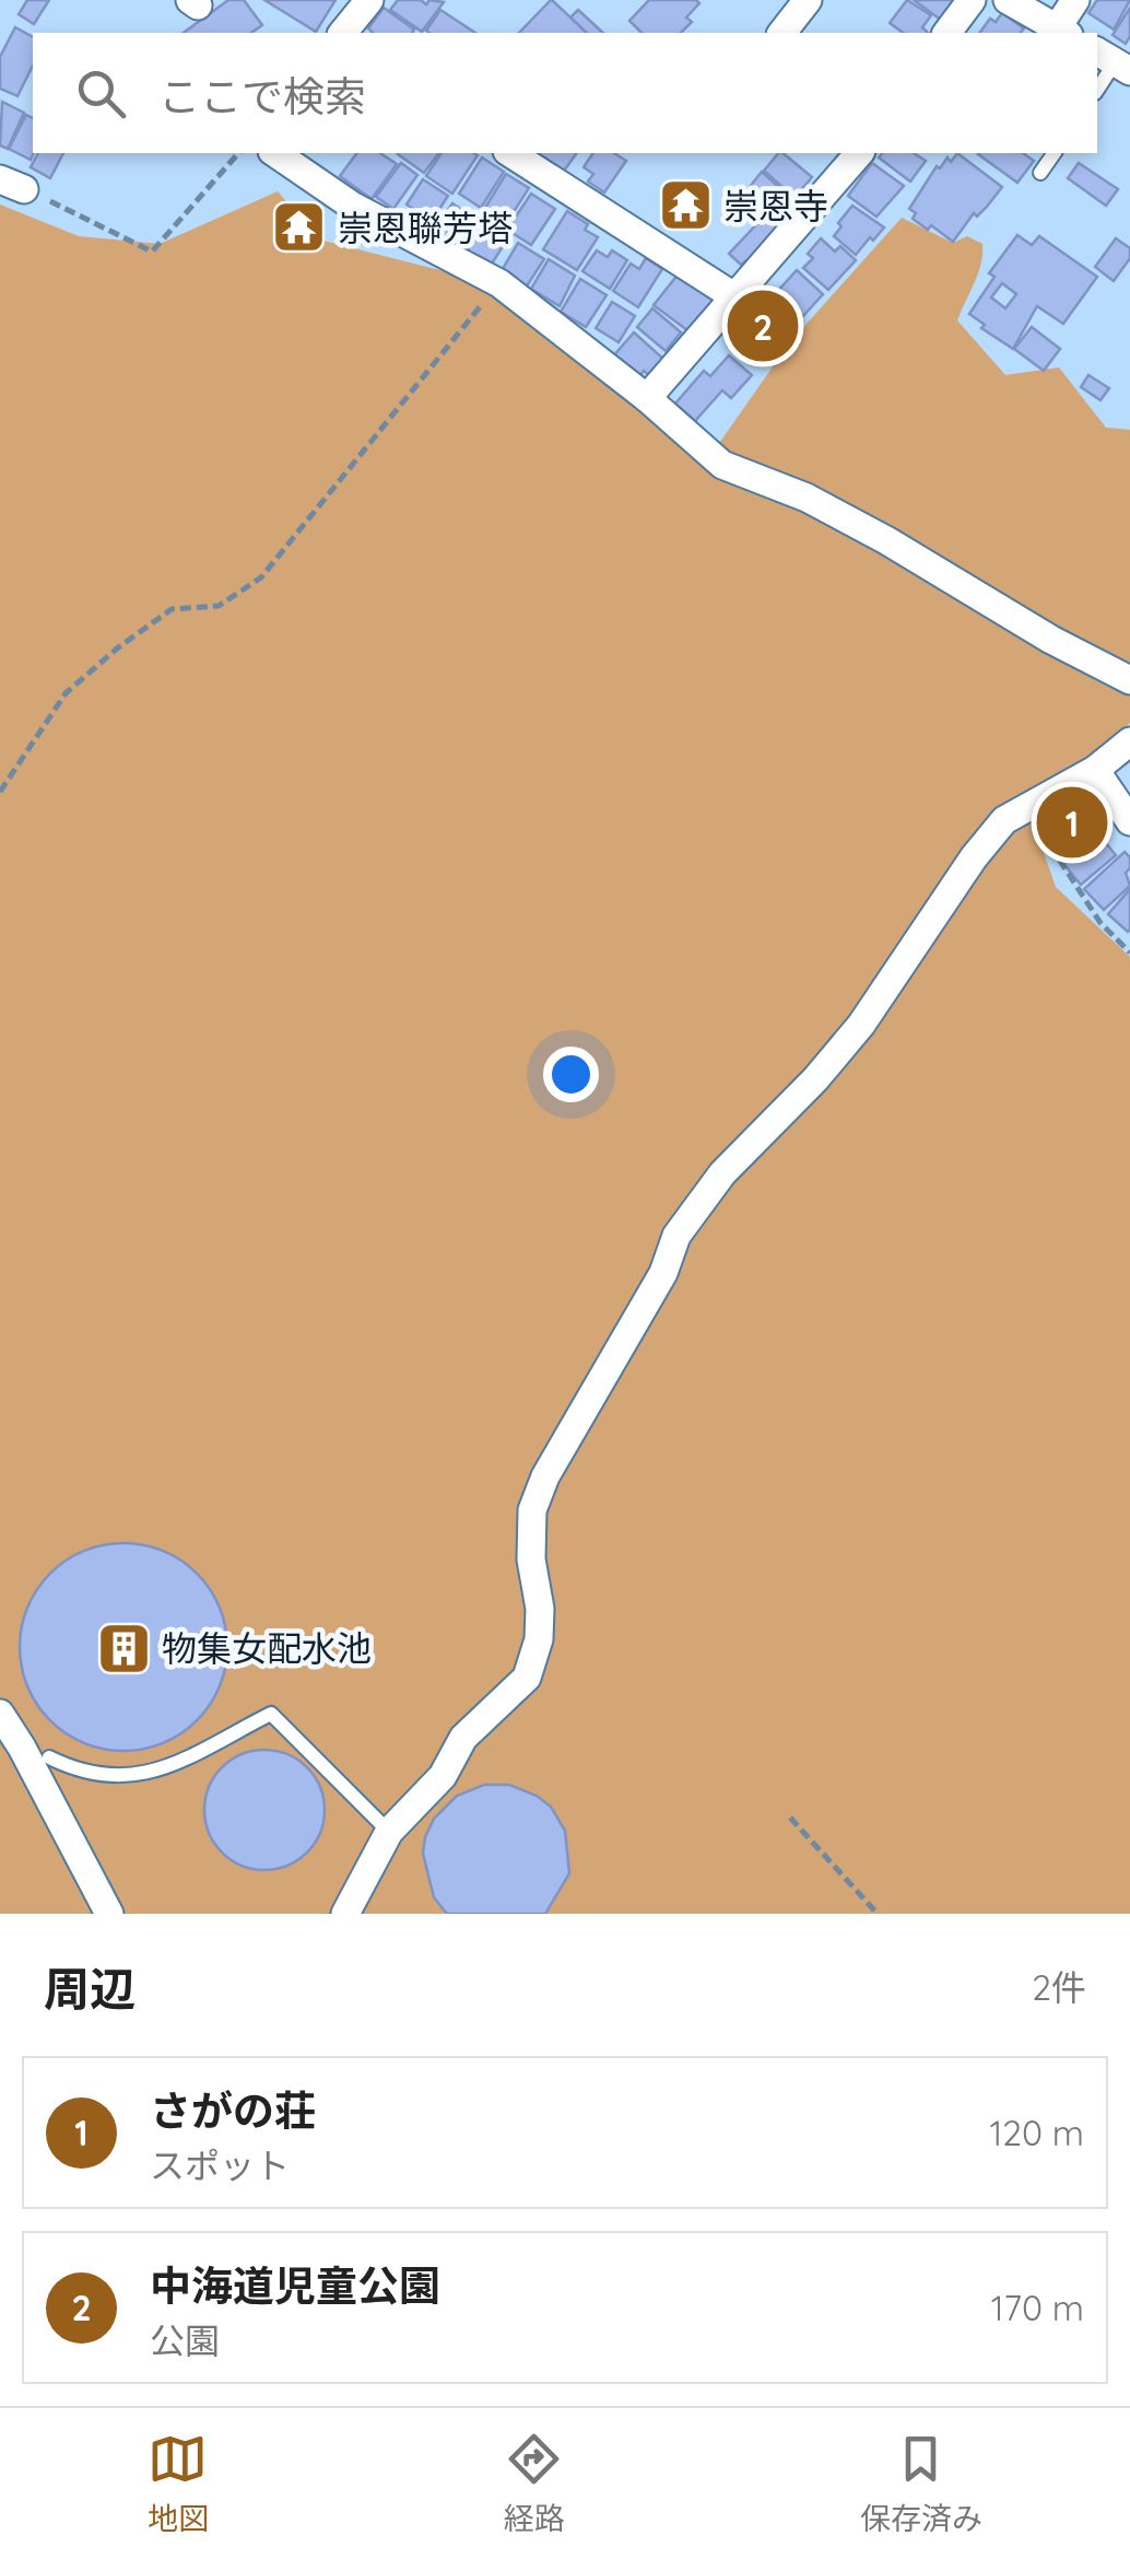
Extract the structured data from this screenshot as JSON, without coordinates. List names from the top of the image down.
{
  "places": {
    "temple": ["崇恩寺", "崇恩聯芳塔"],
    "building": ["物集女配水池"]
  },
  "page": {
    "search": "ここで検索",
    "pins": ["2", "1"],
    "heading": ["周辺", "2件"],
    "list": [
      {
        "mark": "1",
        "name": "さがの荘",
        "note": "スポット",
        "value": "120 m"
      },
      {
        "mark": "2",
        "name": "中海道児童公園",
        "note": "公園",
        "value": "170 m"
      }
    ],
    "nav": ["地図", "経路", "保存済み"]
  }
}
